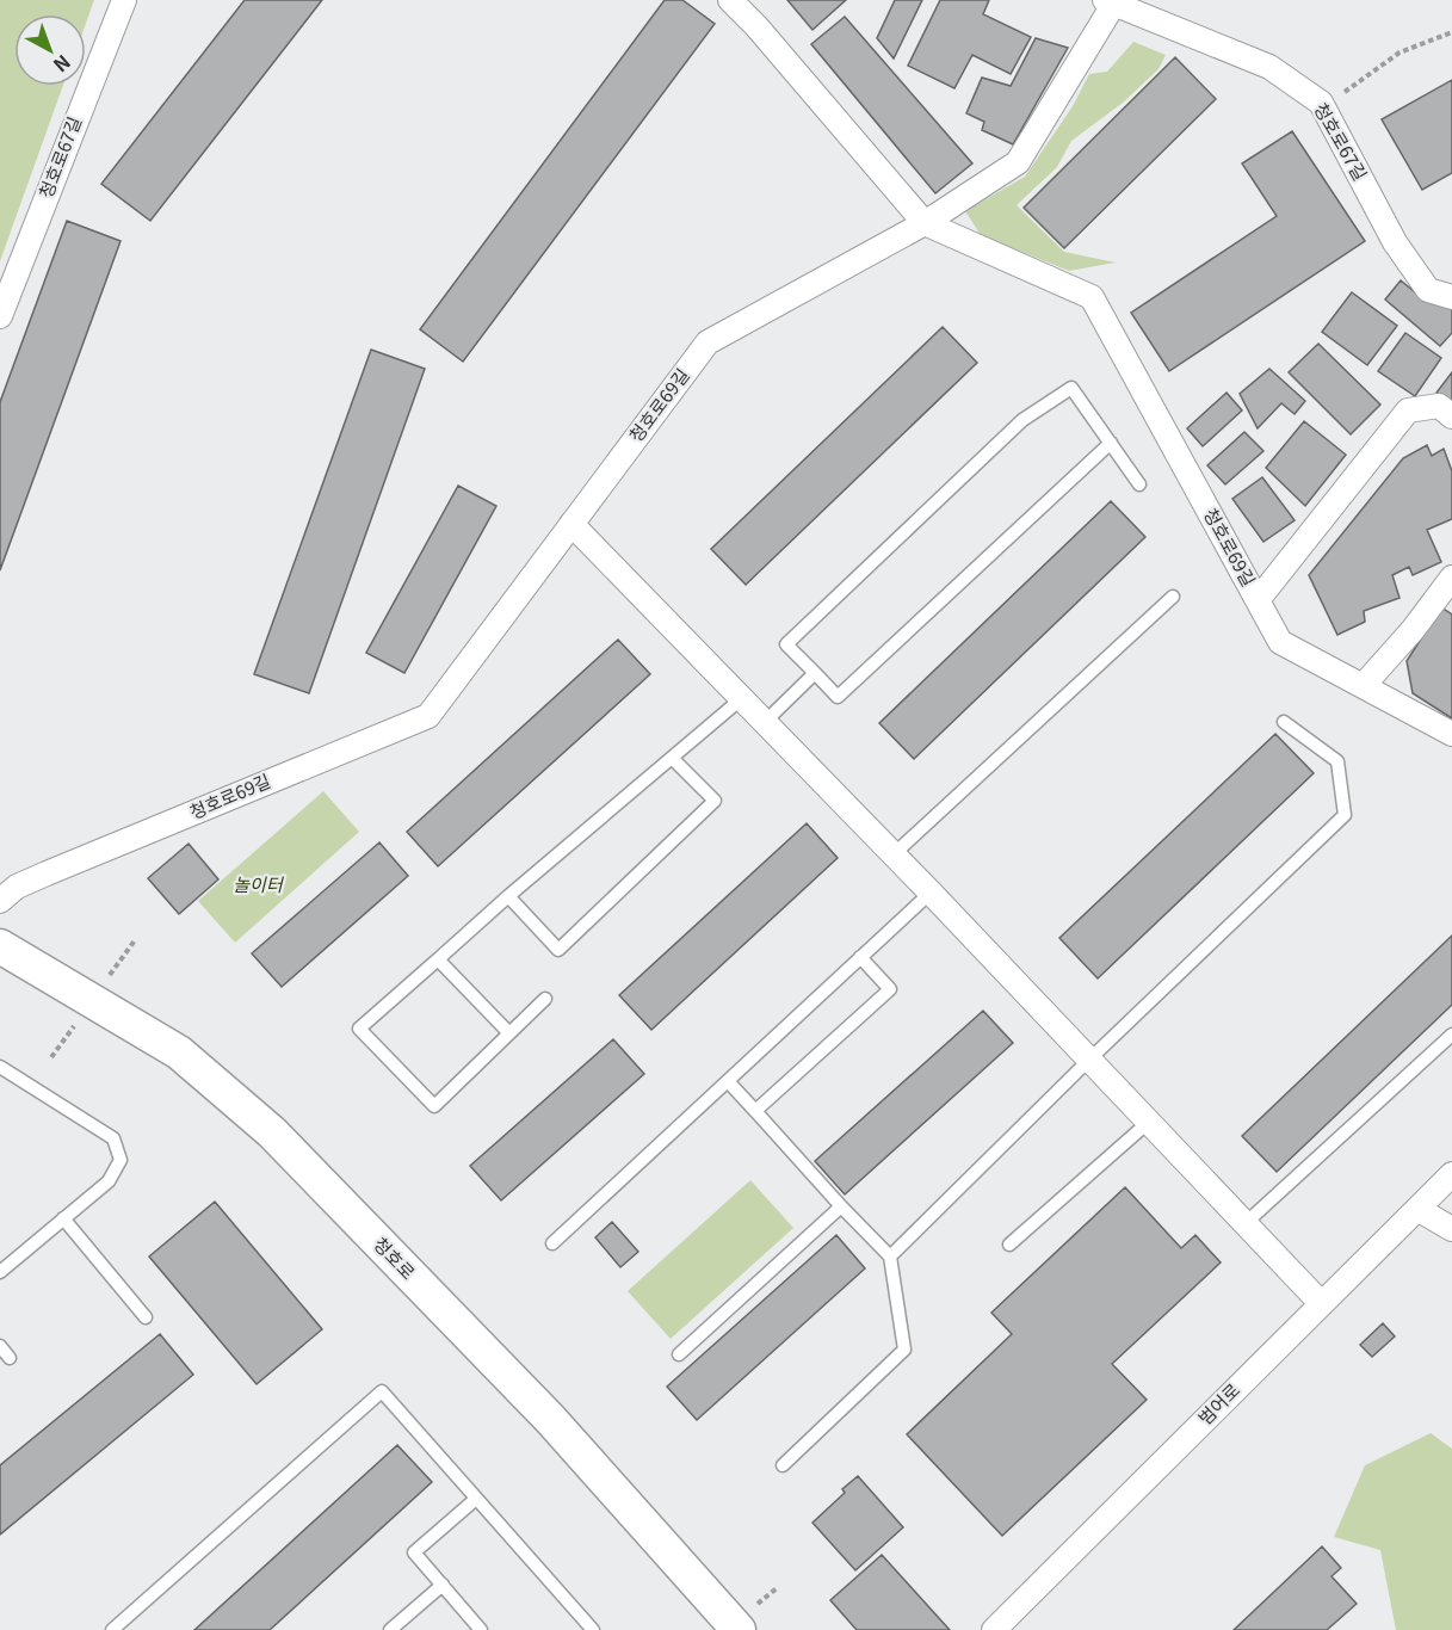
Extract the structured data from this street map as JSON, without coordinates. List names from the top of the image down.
{
  "streets": {
    "main road": ["청호로"],
    "street": ["청호로67길", "청호로69길", "범어로"]
  },
  "parks": ["놀이터"],
  "north": "bottom right"
}
